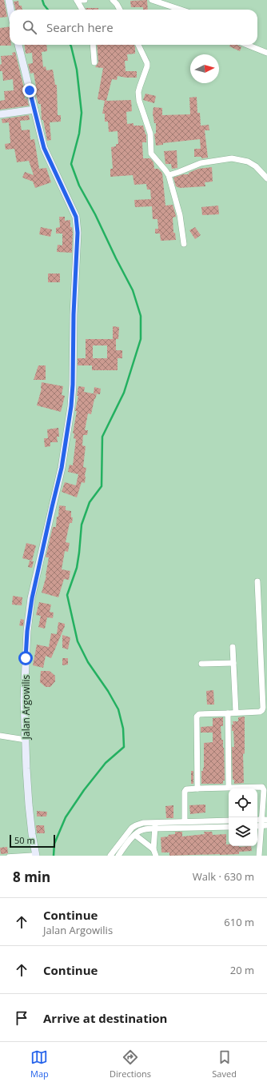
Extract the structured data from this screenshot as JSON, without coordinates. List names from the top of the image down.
{
  "streets": {
    "street": ["Jalan Argowilis"]
  },
  "scale_bar": "50 m",
  "north": "right",
  "page": {
    "search": "Search here",
    "scale": "50 m",
    "heading": ["8 min", "Walk · 630 m"],
    "list": [
      ["Continue", "Jalan Argowilis", "610 m"],
      ["Continue", "20 m"],
      "Arrive at destination"
    ],
    "nav": ["Map", "Directions", "Saved"]
  }
}
